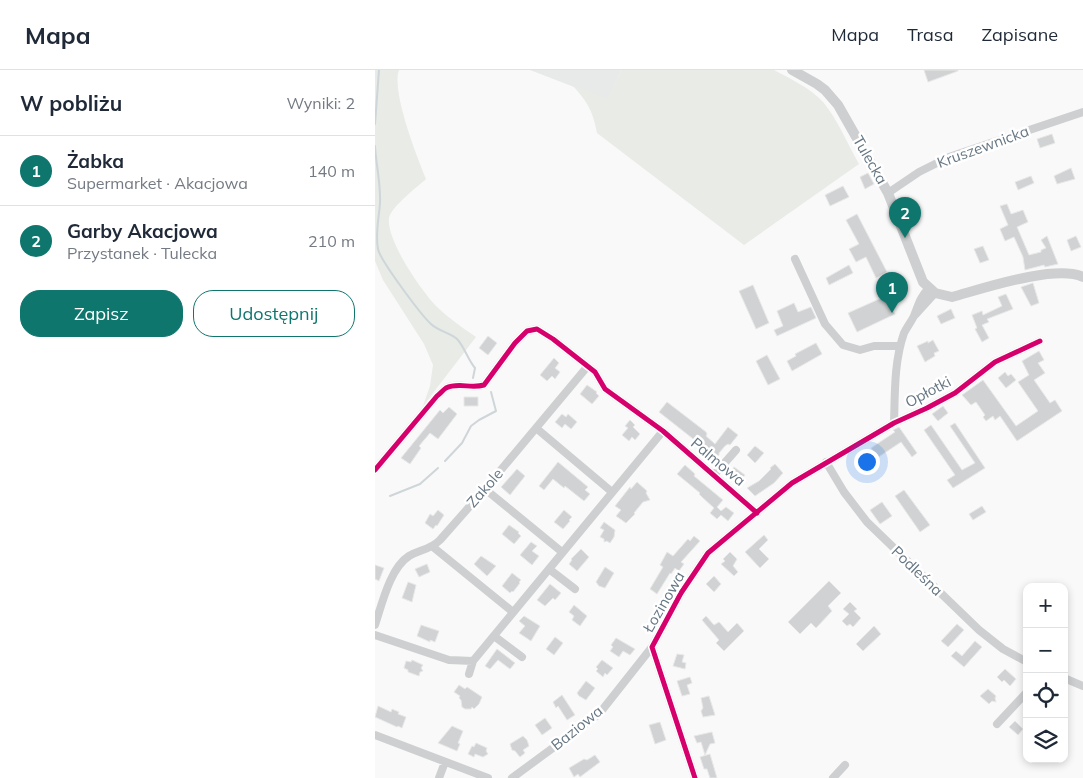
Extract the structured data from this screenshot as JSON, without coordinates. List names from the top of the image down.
{
  "streets": {
    "street": [
      "Kruszewnicka",
      "Tulecka",
      "Opłotki",
      "Palmowa",
      "Zakole",
      "Podleśna",
      "Łozinowa",
      "Baziowa"
    ]
  },
  "crossings": [
    ["Kruszewnicka", "Tulecka"],
    ["Opłotki", "Podleśna"],
    ["Opłotki", "Łozinowa"],
    ["Palmowa", "Zakole"],
    ["Palmowa", "Łozinowa"],
    ["Podleśna", "Łozinowa"],
    ["Łozinowa", "Baziowa"]
  ],
  "page": {
    "header": "Mapa",
    "nav": ["Mapa", "Trasa", "Zapisane"],
    "heading": ["W pobliżu", "Wyniki: 2"],
    "list": [
      {
        "mark": "1",
        "name": "Żabka",
        "note": "Supermarket · Akacjowa",
        "value": "140 m"
      },
      {
        "mark": "2",
        "name": "Garby Akacjowa",
        "note": "Przystanek · Tulecka",
        "value": "210 m"
      }
    ],
    "pins": ["2", "1"],
    "buttons": ["Zapisz", "Udostępnij"],
    "map_buttons": ["+", "−"]
  }
}
